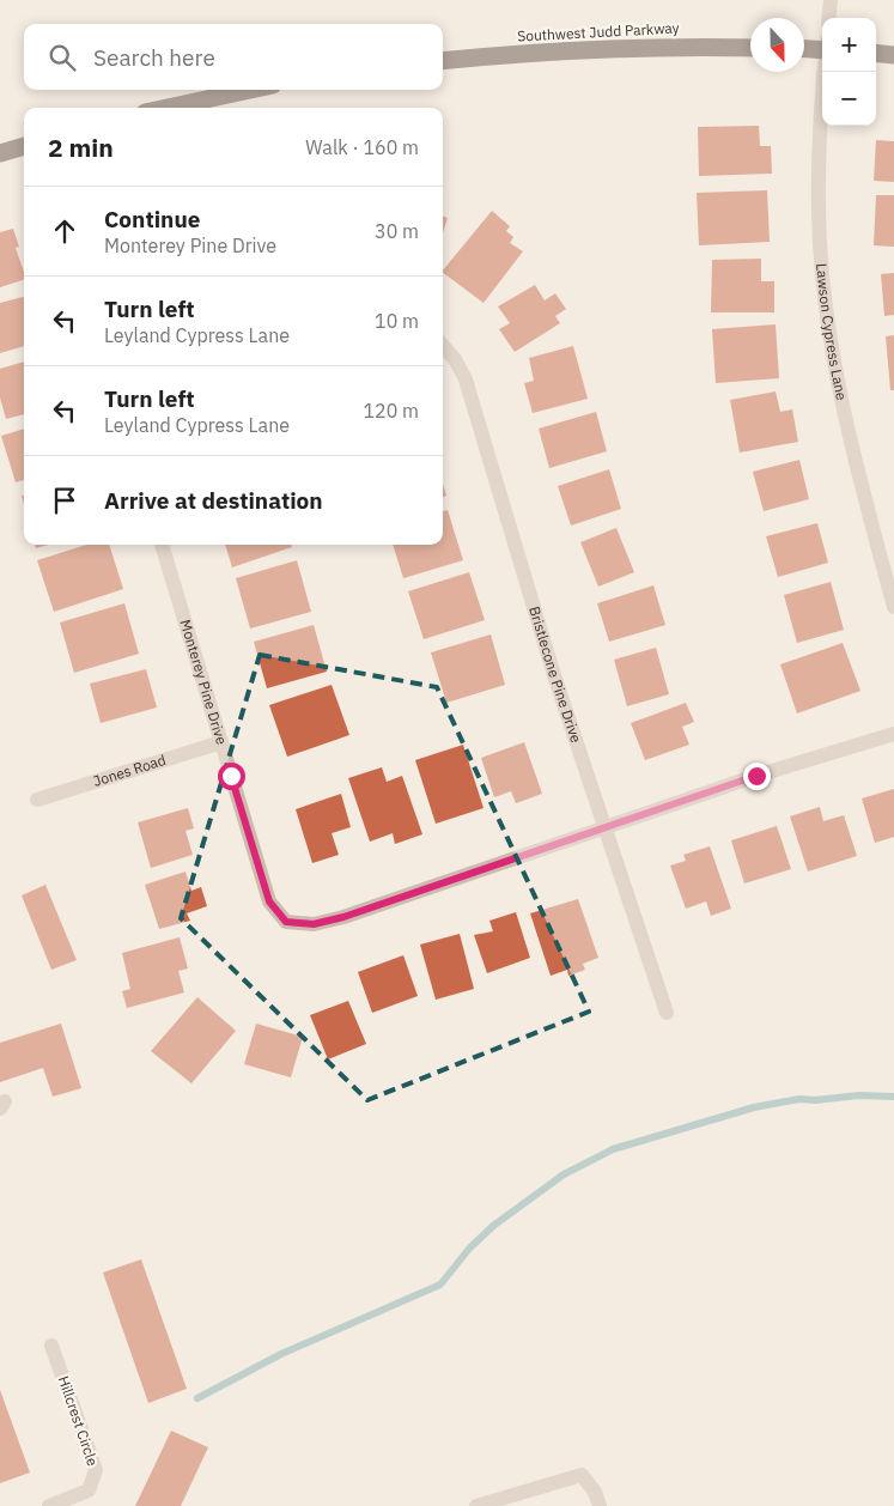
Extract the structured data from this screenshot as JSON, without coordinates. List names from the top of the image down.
{
  "streets": {
    "highway": ["Southwest Judd Parkway"],
    "street": [
      "Lawson Cypress Lane",
      "Bristlecone Pine Drive",
      "Monterey Pine Drive",
      "Jones Road",
      "Hillcrest Circle"
    ]
  },
  "crossings": [
    ["Bristlecone Pine Drive", "Monterey Pine Drive"],
    ["Monterey Pine Drive", "Jones Road"]
  ],
  "north": "bottom",
  "page": {
    "map_buttons": ["+", "−"],
    "search": "Search here",
    "heading": ["2 min", "Walk · 160 m"],
    "list": [
      ["Continue", "Monterey Pine Drive", "30 m"],
      ["Turn left", "Leyland Cypress Lane", "10 m"],
      ["Turn left", "Leyland Cypress Lane", "120 m"],
      "Arrive at destination"
    ]
  }
}
